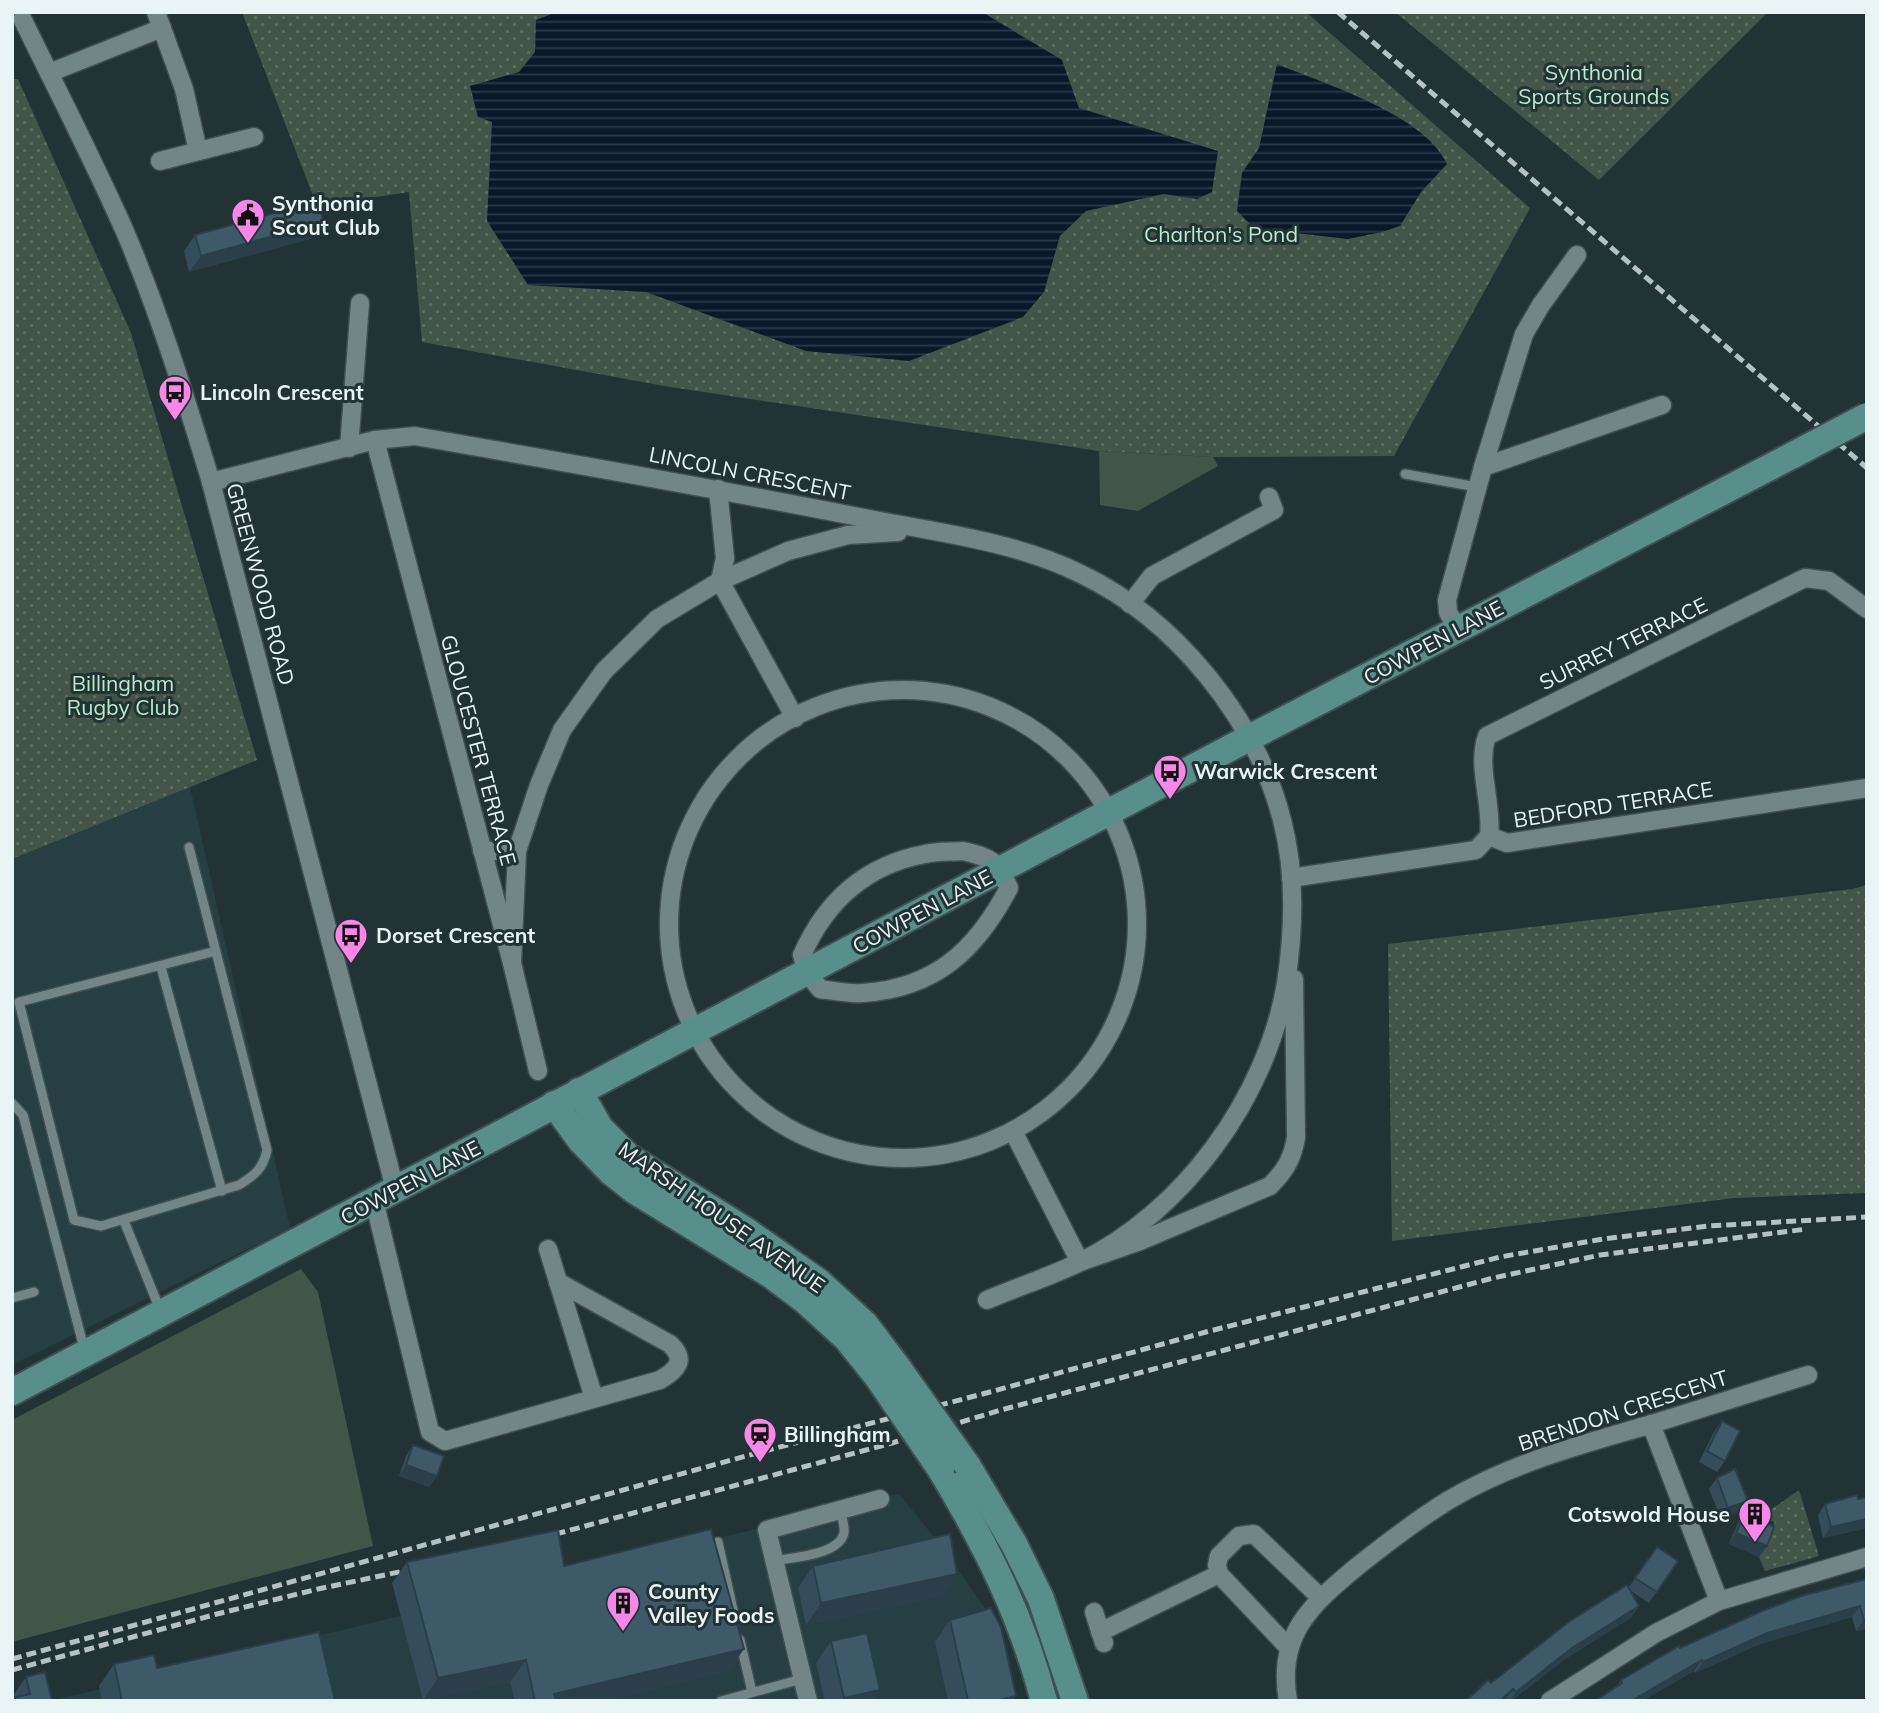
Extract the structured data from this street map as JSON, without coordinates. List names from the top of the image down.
{
  "streets": {
    "street": [
      "LINCOLN CRESCENT",
      "GREENWOOD ROAD",
      "COWPEN LANE",
      "SURREY TERRACE",
      "GLOUCESTER TERRACE",
      "BEDFORD TERRACE",
      "MARSH HOUSE AVENUE",
      "BRENDON CRESCENT"
    ]
  },
  "crossings": [
    ["LINCOLN CRESCENT", "GREENWOOD ROAD"],
    ["LINCOLN CRESCENT", "COWPEN LANE"],
    ["LINCOLN CRESCENT", "GLOUCESTER TERRACE"],
    ["GREENWOOD ROAD", "COWPEN LANE"],
    ["COWPEN LANE", "MARSH HOUSE AVENUE"],
    ["SURREY TERRACE", "BEDFORD TERRACE"]
  ],
  "parks": ["Synthonia Sports Grounds", "Charlton's Pond", "Billingham Rugby Club"],
  "places": {
    "public building": ["Synthonia Scout Club"],
    "bus stop": ["Lincoln Crescent", "Warwick Crescent", "Dorset Crescent"],
    "station": ["Billingham"],
    "building": ["Cotswold House", "County Valley Foods"]
  }
}
